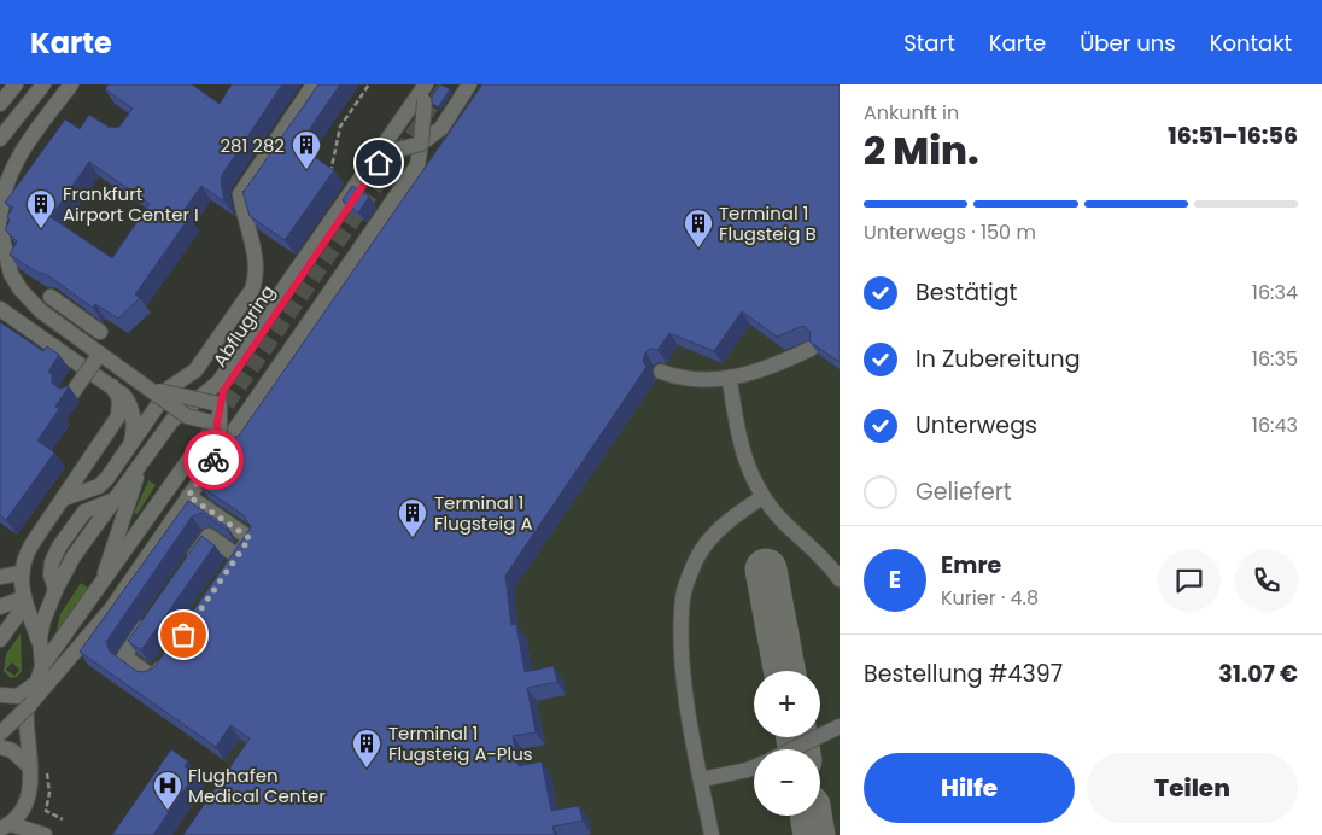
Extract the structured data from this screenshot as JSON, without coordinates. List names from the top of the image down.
{
  "streets": {
    "street": ["Abflugring"]
  },
  "places": {
    "building": [
      "281 282",
      "Frankfurt Airport Center I",
      "Terminal 1 Flugsteig B",
      "Terminal 1 Flugsteig A",
      "Terminal 1 Flugsteig A-Plus"
    ],
    "hospital": ["Flughafen Medical Center"]
  },
  "page": {
    "header": "Karte",
    "nav": [
      "Start",
      "Karte",
      "Über uns",
      "Kontakt"
    ],
    "heading": ["2 Min.", "Ankunft in", "16:51–16:56"],
    "panel": [
      "Emre",
      "Kurier · 4.8",
      "Bestellung #4397",
      "31.07 €"
    ],
    "bar": "Unterwegs · 150 m",
    "list": [
      ["Bestätigt", "16:34"],
      ["In Zubereitung", "16:35"],
      ["Unterwegs", "16:43"],
      "Geliefert"
    ],
    "round": "E",
    "map_buttons": ["+", "−"],
    "buttons": ["Hilfe", "Teilen"]
  }
}
